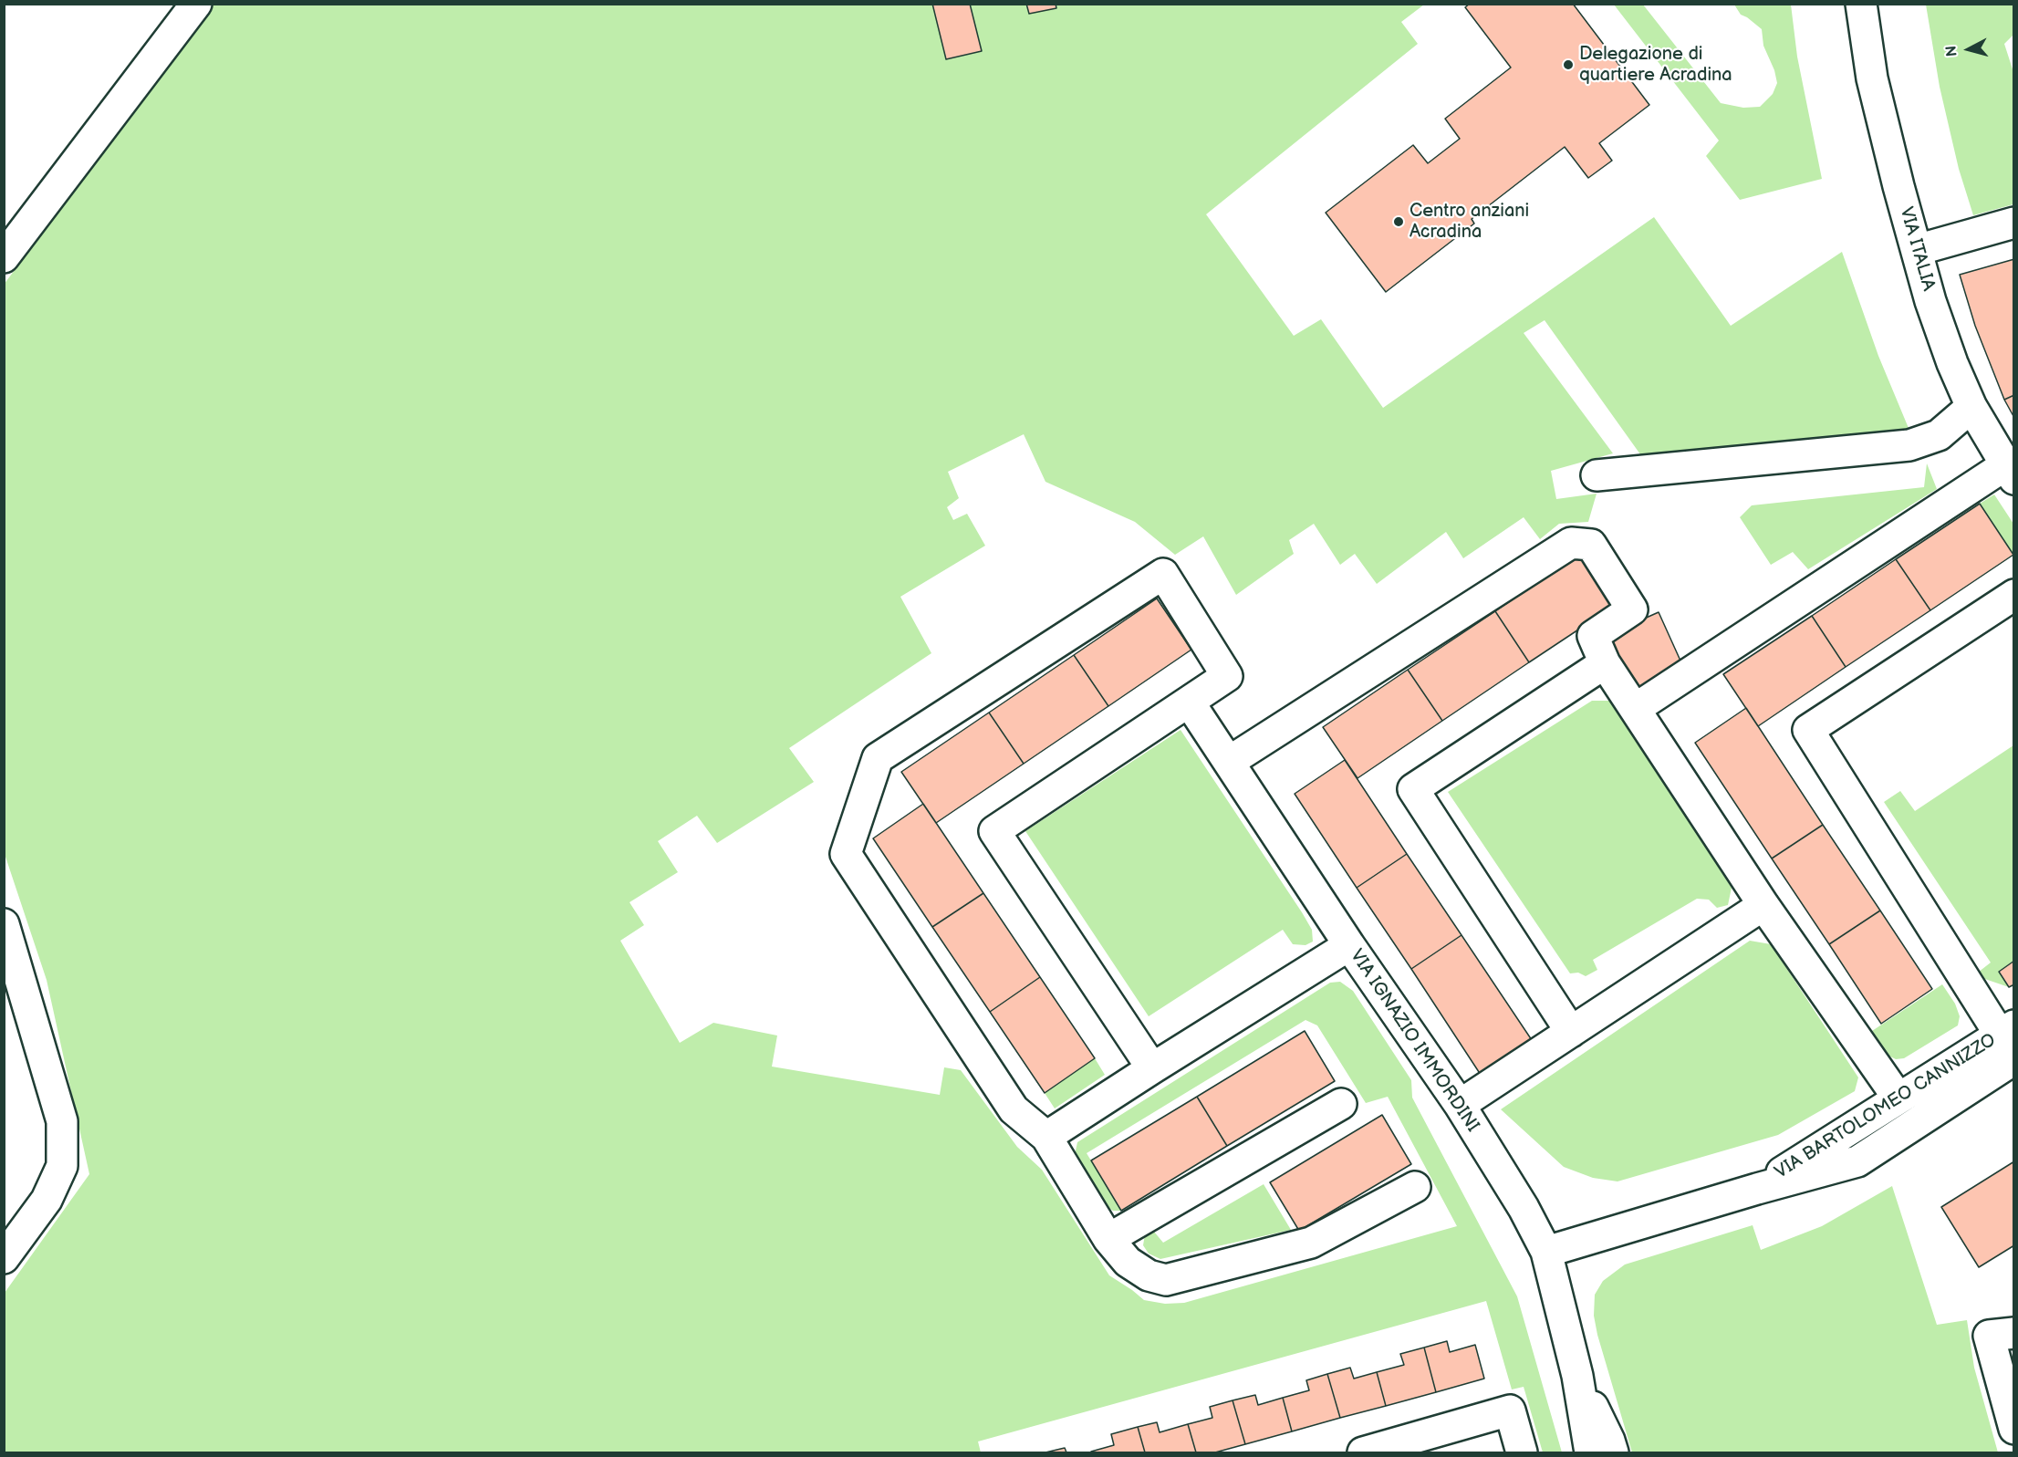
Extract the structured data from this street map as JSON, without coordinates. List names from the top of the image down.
{
  "streets": {
    "street": ["VIA ITALIA", "VIA IGNAZIO IMMORDINI", "VIA BARTOLOMEO CANNIZZO"]
  },
  "crossings": [
    ["VIA IGNAZIO IMMORDINI", "VIA BARTOLOMEO CANNIZZO"]
  ],
  "places": ["Delegazione di quartiere Acradina", "Centro anziani Acradina"],
  "north": "left"
}
